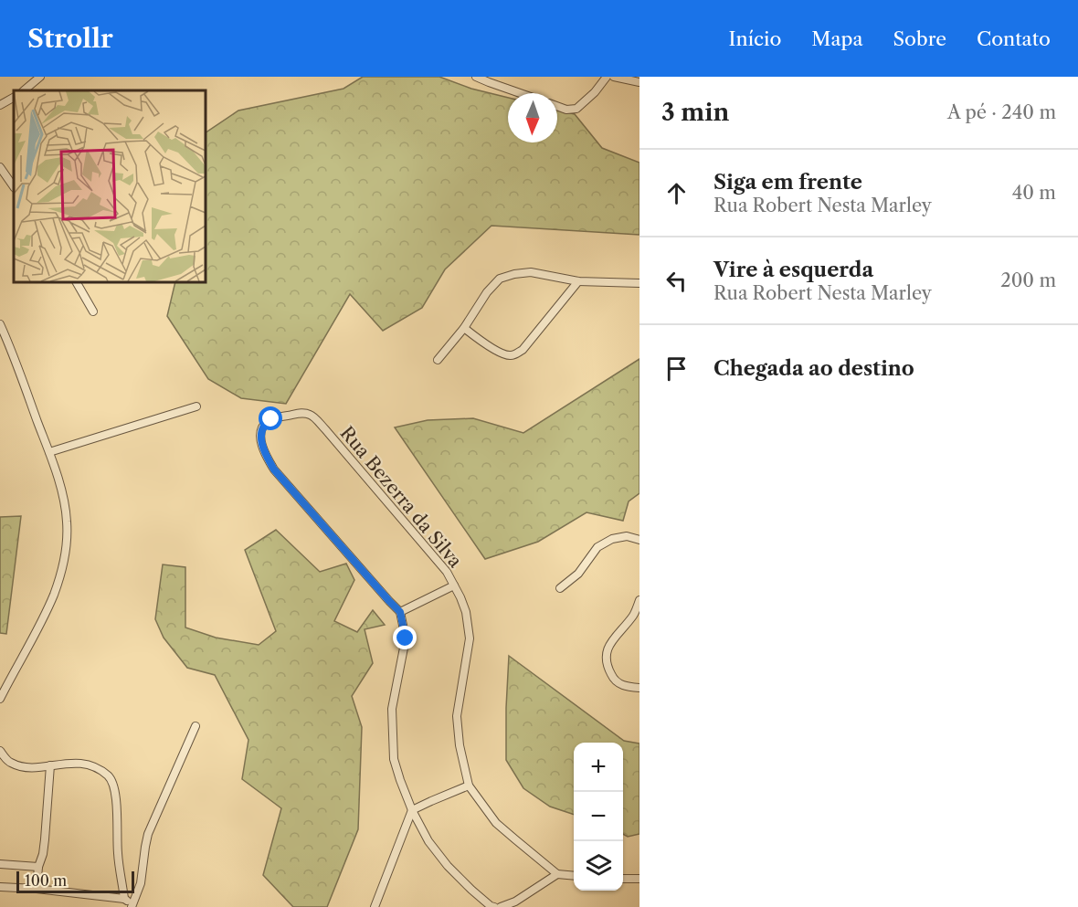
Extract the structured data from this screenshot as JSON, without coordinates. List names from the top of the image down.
{
  "streets": {
    "street": ["Rua Bezerra da Silva"]
  },
  "scale_bar": "100 m",
  "north": "bottom",
  "page": {
    "header": "Strollr",
    "nav": [
      "Início",
      "Mapa",
      "Sobre",
      "Contato"
    ],
    "heading": ["3 min", "A pé · 240 m"],
    "list": [
      ["Siga em frente", "Rua Robert Nesta Marley", "40 m"],
      ["Vire à esquerda", "Rua Robert Nesta Marley", "200 m"],
      "Chegada ao destino"
    ],
    "map_buttons": ["+", "−"],
    "scale": "100 m"
  }
}
